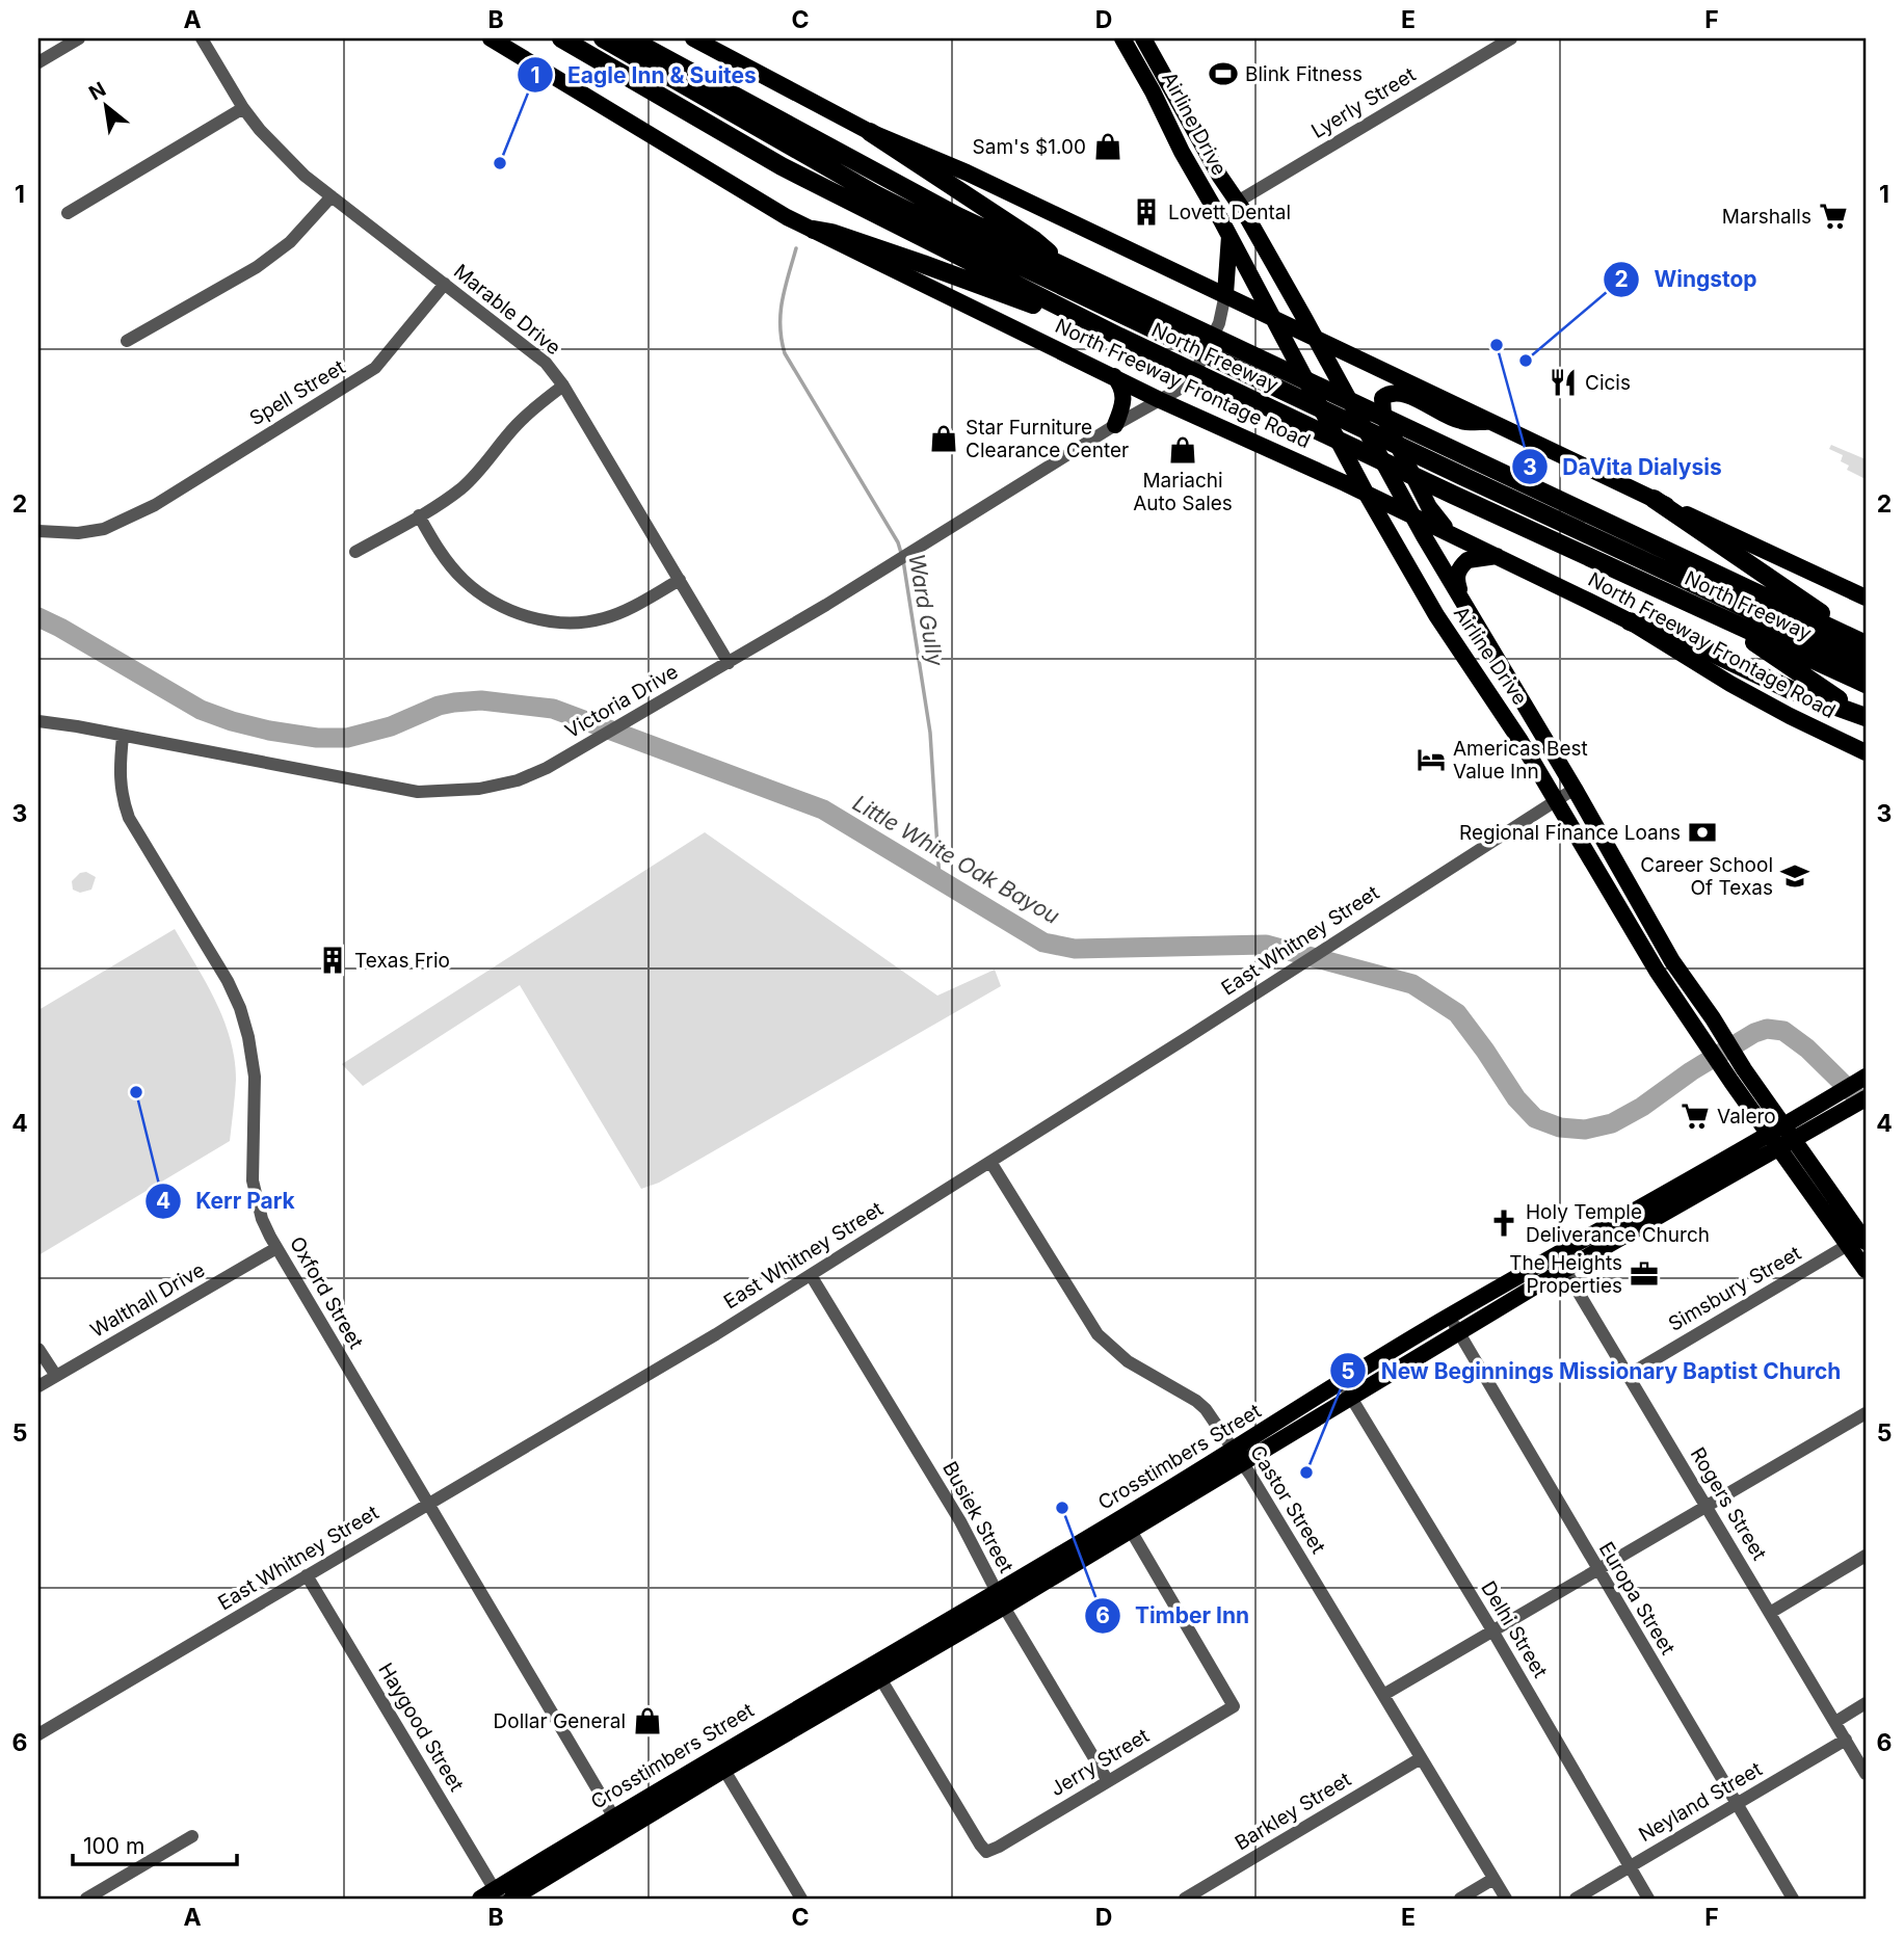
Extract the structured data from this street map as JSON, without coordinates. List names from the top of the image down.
{
  "streets": {
    "highway": ["North Freeway"],
    "main road": ["Airline Drive", "North Freeway Frontage Road", "Crosstimbers Street"],
    "street": [
      "Lyerly Street",
      "Marable Drive",
      "Spell Street",
      "Victoria Drive",
      "East Whitney Street",
      "Simsbury Street",
      "Oxford Street",
      "Walthall Drive",
      "Castor Street",
      "Rogers Street",
      "Busiek Street",
      "Europa Street",
      "Delhi Street",
      "Haygood Street",
      "Jerry Street",
      "Neyland Street",
      "Barkley Street"
    ]
  },
  "crossings": [
    ["Lyerly Street", "Airline Drive"],
    ["Airline Drive", "North Freeway Frontage Road"],
    ["Airline Drive", "East Whitney Street"],
    ["Airline Drive", "Simsbury Street"],
    ["Airline Drive", "Crosstimbers Street"],
    ["Marable Drive", "Spell Street"],
    ["Marable Drive", "Victoria Drive"],
    ["North Freeway Frontage Road", "Victoria Drive"],
    ["Victoria Drive", "Oxford Street"],
    ["East Whitney Street", "Oxford Street"],
    ["East Whitney Street", "Castor Street"],
    ["East Whitney Street", "Busiek Street"],
    ["East Whitney Street", "Haygood Street"],
    ["Simsbury Street", "Rogers Street"],
    ["Oxford Street", "Walthall Drive"],
    ["Oxford Street", "Crosstimbers Street"],
    ["Crosstimbers Street", "Castor Street"],
    ["Crosstimbers Street", "Rogers Street"],
    ["Crosstimbers Street", "Busiek Street"],
    ["Crosstimbers Street", "Europa Street"],
    ["Crosstimbers Street", "Delhi Street"],
    ["Crosstimbers Street", "Haygood Street"],
    ["Crosstimbers Street", "Jerry Street"],
    ["Castor Street", "Barkley Street"],
    ["Rogers Street", "Neyland Street"],
    ["Busiek Street", "Jerry Street"],
    ["Europa Street", "Neyland Street"],
    ["Delhi Street", "Neyland Street"]
  ],
  "water": ["Ward Gully", "Little White Oak Bayou"],
  "places": {
    "sports": ["Blink Fitness"],
    "shop": [
      "Sam's $1.00",
      "Star Furniture Clearance Center",
      "Mariachi Auto Sales",
      "Dollar General"
    ],
    "other": [
      "Eagle Inn & Suites",
      "DaVita Dialysis",
      "Wingstop",
      "Kerr Park",
      "New Beginnings Missionary Baptist Church",
      "Timber Inn"
    ],
    "building": ["Lovett Dental", "Texas Frio"],
    "supermarket": ["Marshalls", "Valero"],
    "restaurant": ["Cicis"],
    "hotel": ["Americas Best Value Inn"],
    "bank": ["Regional Finance Loans"],
    "school or university": ["Career School Of Texas"],
    "church": ["Holy Temple Deliverance Church"],
    "office": ["The Heights Properties"]
  },
  "scale_bar": "100 m",
  "north": "top left",
  "grid": {
    "columns": [
      "A",
      "B",
      "C",
      "D",
      "E",
      "F"
    ],
    "rows": [
      "1",
      "2",
      "3",
      "4",
      "5",
      "6"
    ]
  }
}
